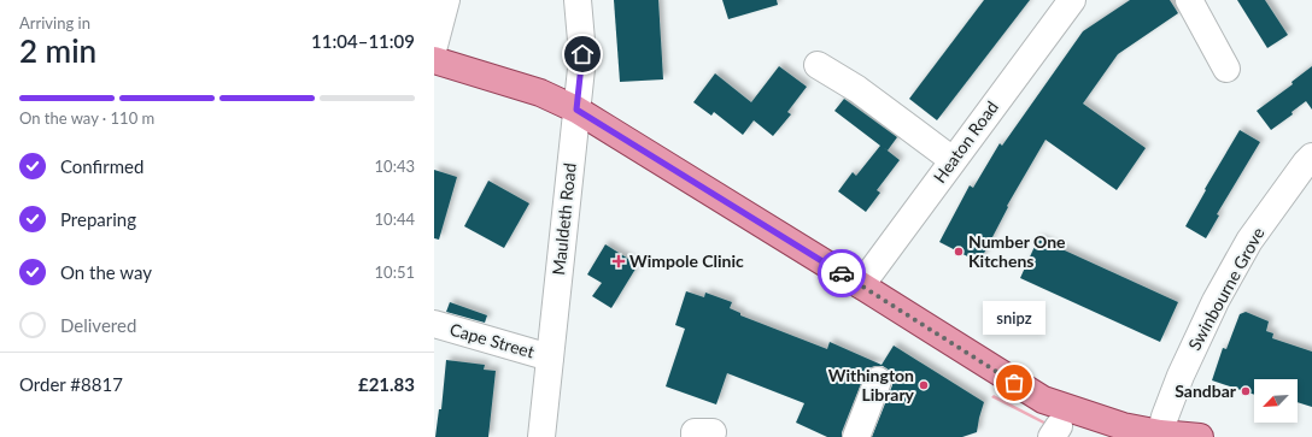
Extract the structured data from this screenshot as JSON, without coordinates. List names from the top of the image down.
{
  "streets": {
    "street": [
      "Heaton Road",
      "Mauldeth Road",
      "Swinbourne Grove",
      "Cape Street"
    ]
  },
  "crossings": [
    ["Mauldeth Road", "Cape Street"]
  ],
  "places": {
    "other": [
      "Number One Kitchens",
      "snipz",
      "Withington Library",
      "Sandbar"
    ],
    "health": ["Wimpole Clinic"]
  },
  "north": "bottom left",
  "page": {
    "heading": ["2 min", "Arriving in", "11:04–11:09"],
    "panel": ["Order #8817", "£21.83"],
    "bar": "On the way · 110 m",
    "list": [
      ["Confirmed", "10:43"],
      ["Preparing", "10:44"],
      ["On the way", "10:51"],
      "Delivered"
    ],
    "bubble": "snipz"
  }
}
